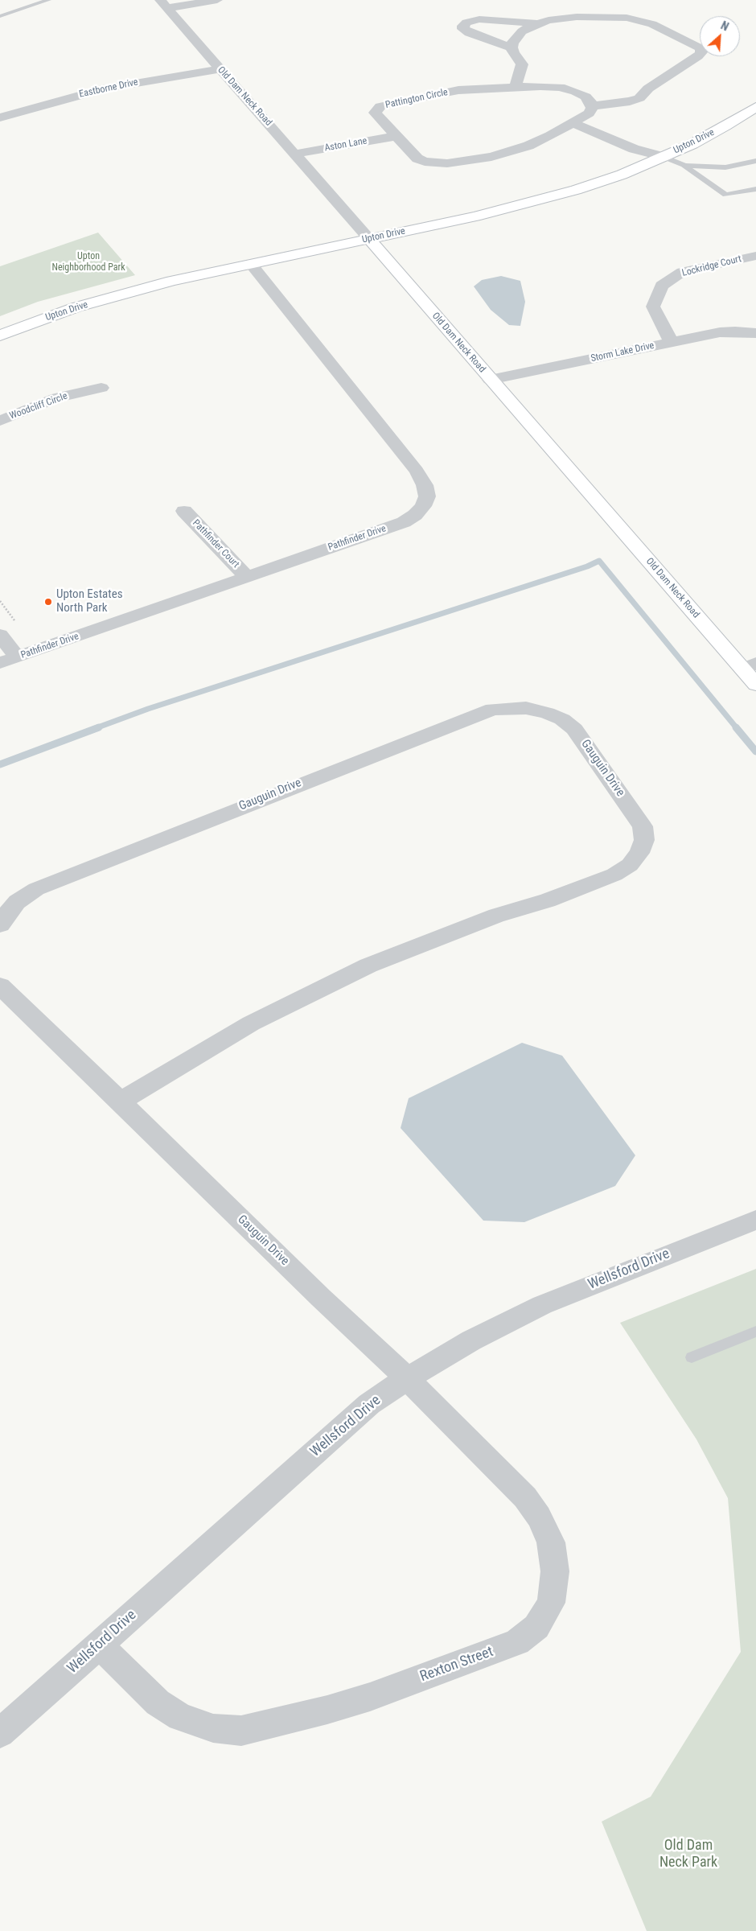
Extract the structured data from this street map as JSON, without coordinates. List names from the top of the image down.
{
  "streets": {
    "main road": ["Old Dam Neck Road", "Upton Drive"],
    "street": [
      "Eastborne Drive",
      "Pattington Circle",
      "Aston Lane",
      "Lockridge Court",
      "Storm Lake Drive",
      "Woodcliff Circle",
      "Pathfinder Drive",
      "Pathfinder Court",
      "Gauguin Drive",
      "Wellsford Drive",
      "Rexton Street"
    ]
  },
  "crossings": [
    ["Eastborne Drive", "Old Dam Neck Road"],
    ["Old Dam Neck Road", "Upton Drive"],
    ["Old Dam Neck Road", "Aston Lane"],
    ["Old Dam Neck Road", "Storm Lake Drive"],
    ["Pattington Circle", "Aston Lane"],
    ["Upton Drive", "Pathfinder Drive"],
    ["Lockridge Court", "Storm Lake Drive"],
    ["Pathfinder Drive", "Pathfinder Court"],
    ["Gauguin Drive", "Wellsford Drive"],
    ["Gauguin Drive", "Rexton Street"],
    ["Wellsford Drive", "Rexton Street"]
  ],
  "parks": ["Upton Neighborhood Park", "Old Dam Neck Park"],
  "places": ["Upton Estates North Park"],
  "north": "top right"
}
